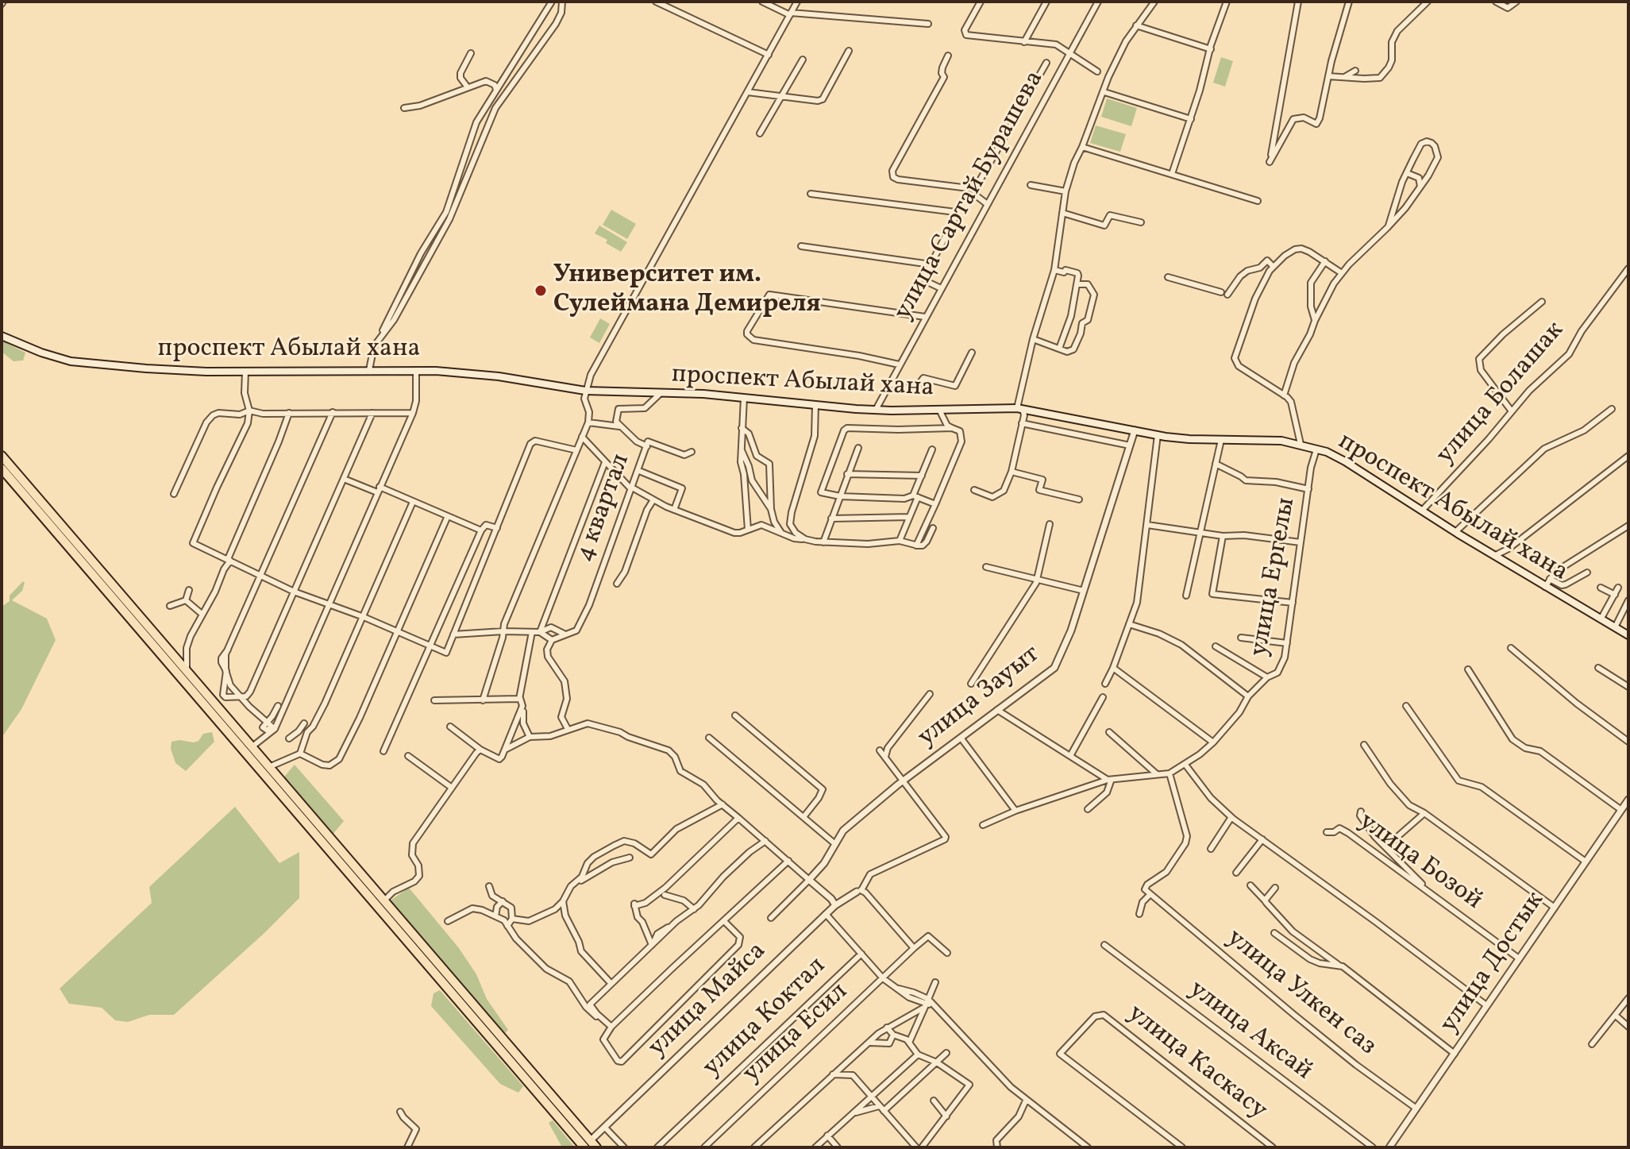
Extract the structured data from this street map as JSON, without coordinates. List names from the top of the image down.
{
  "streets": {
    "main road": ["проспект Абылай хана"],
    "street": [
      "улица Сартай Бурашева",
      "улица Болашак",
      "4 квартал",
      "улица Ергелы",
      "улица Зауыт",
      "улица Бозой",
      "улица Достык",
      "улица Улкен саз",
      "улица Майса",
      "улица Коктал",
      "улица Аксай",
      "улица Есил",
      "улица Каскасу"
    ]
  },
  "crossings": [
    ["улица Сартай Бурашева", "проспект Абылай хана"],
    ["проспект Абылай хана", "улица Болашак"],
    ["проспект Абылай хана", "улица Ергелы"],
    ["проспект Абылай хана", "улица Зауыт"],
    ["улица Бозой", "улица Достык"],
    ["улица Достык", "улица Улкен саз"],
    ["улица Майса", "улица Коктал"]
  ],
  "places": ["Университет им. Сулеймана Демиреля"]
}
